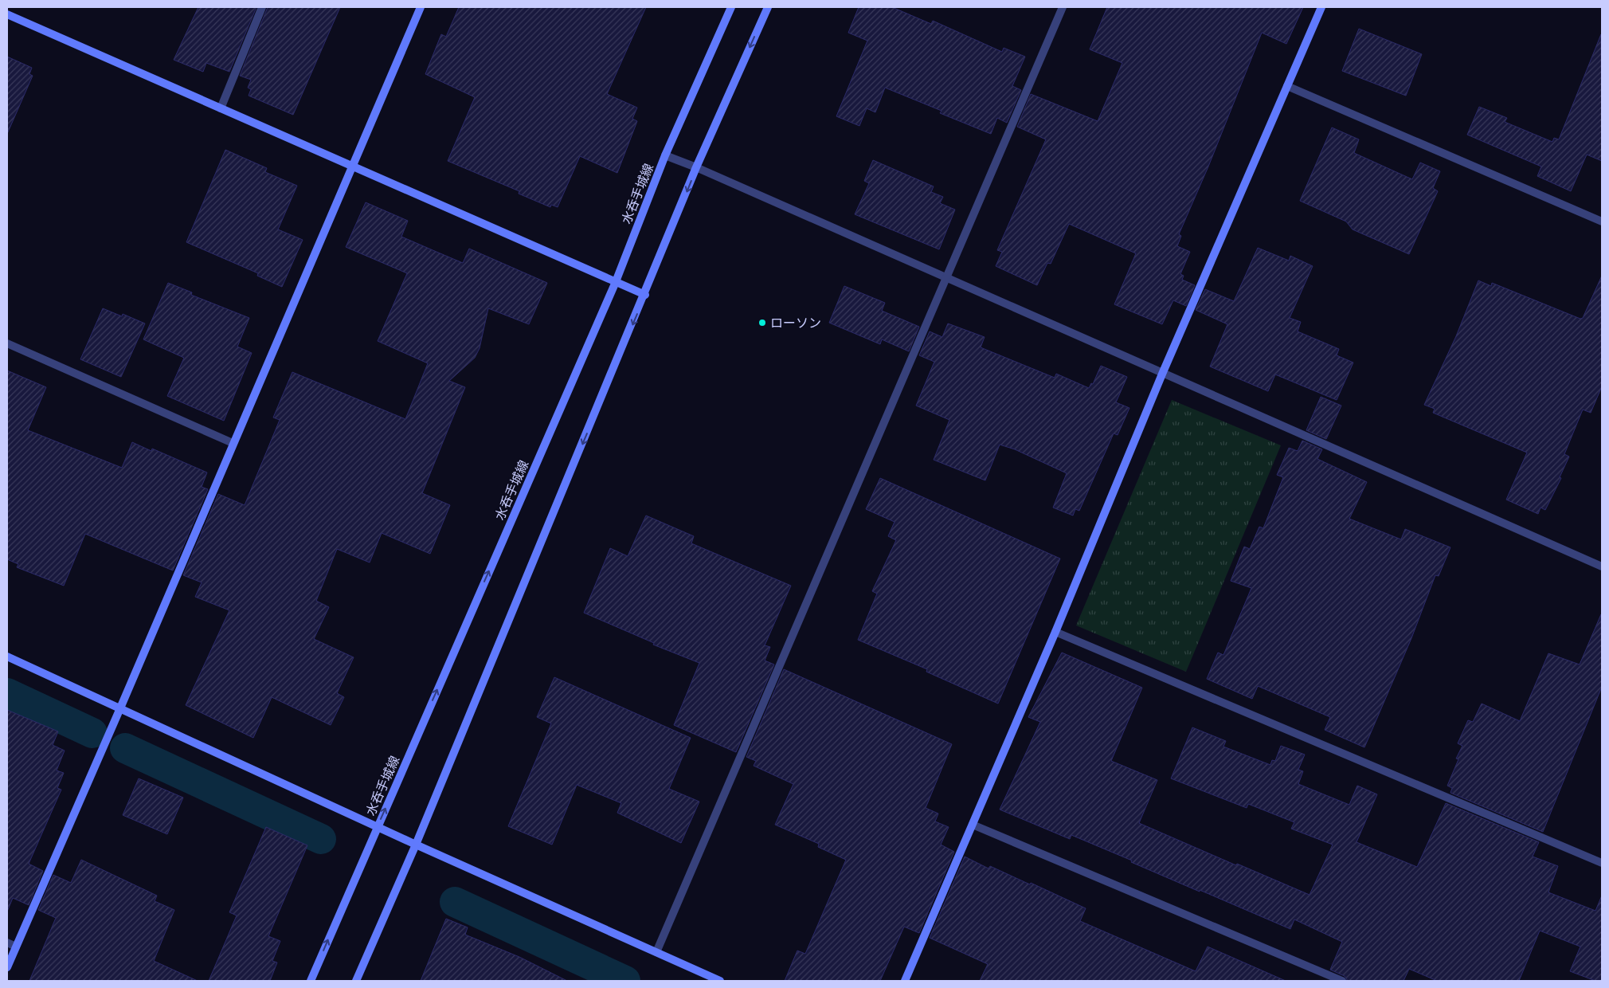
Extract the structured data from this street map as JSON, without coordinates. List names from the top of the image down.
{
  "streets": {
    "street": ["水呑手城線"]
  },
  "places": ["ローソン"]
}
